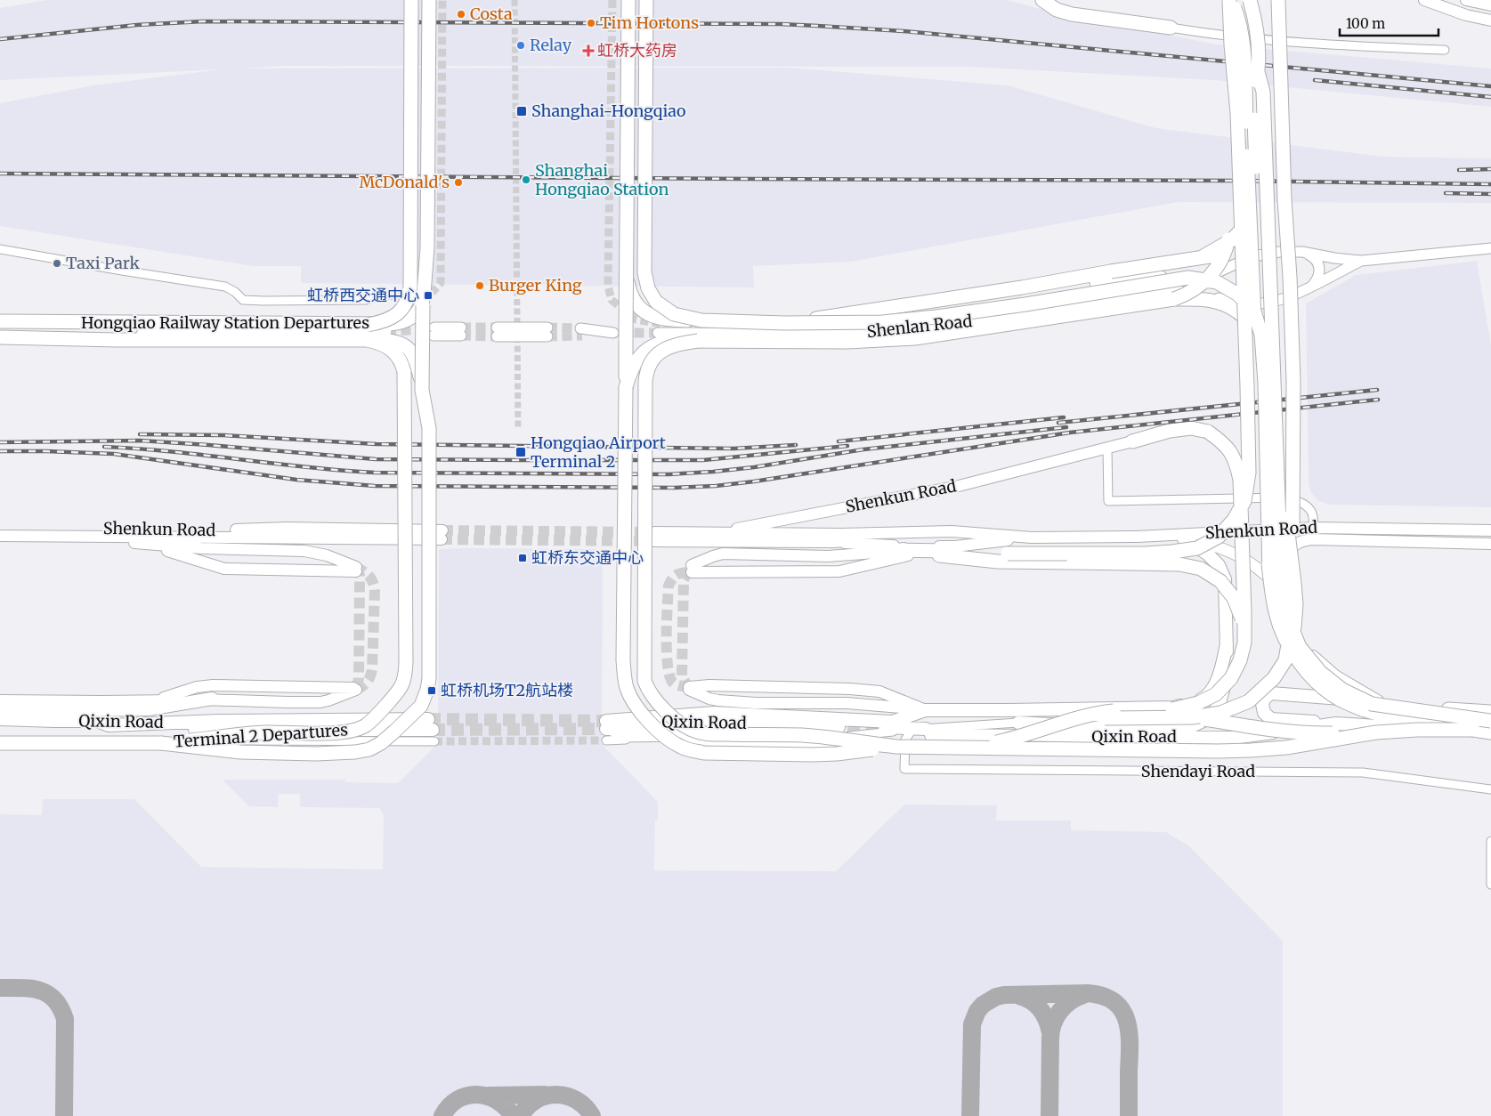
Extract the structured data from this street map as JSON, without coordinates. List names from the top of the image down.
{
  "streets": {
    "highway": ["Hongqiao Railway Station Departures", "Terminal 2 Departures"],
    "main road": ["Shenkun Road", "Qixin Road"],
    "street": ["Shenlan Road", "Shendayi Road"]
  },
  "places": {
    "other": [
      "Costa",
      "Tim Hortons",
      "Relay",
      "Shanghai Hongqiao Station",
      "McDonald's",
      "Taxi Park",
      "Burger King"
    ],
    "health": ["虹桥大药房"],
    "transit": [
      "Shanghai-Hongqiao",
      "虹桥西交通中心",
      "Hongqiao Airport Terminal 2",
      "虹桥东交通中心",
      "虹桥机场T2航站楼"
    ]
  },
  "scale_bar": "100 m"
}
